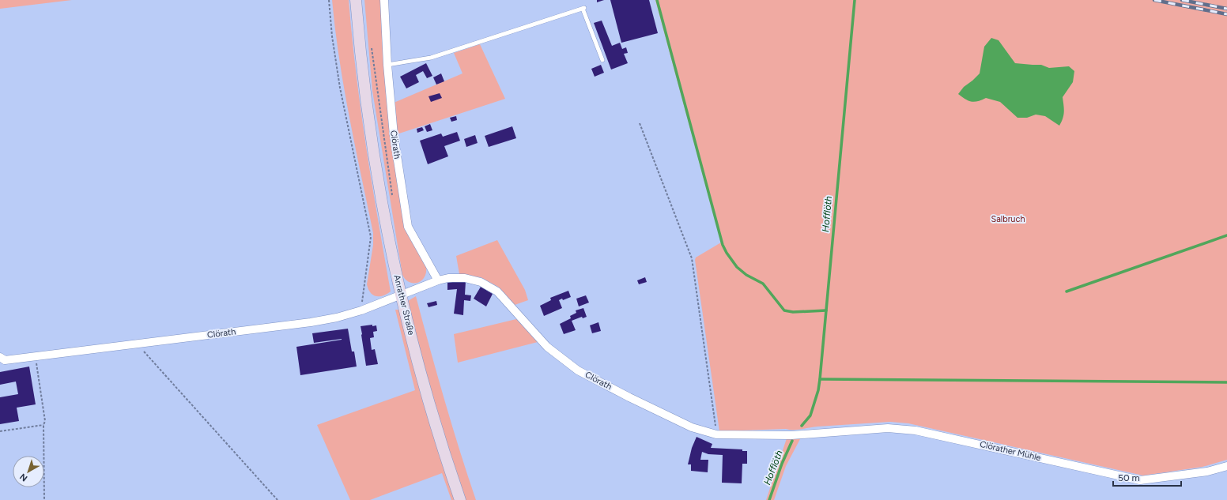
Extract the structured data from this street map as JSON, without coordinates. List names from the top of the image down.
{
  "streets": {
    "main road": ["Anrather Straße"],
    "street": ["Clörath", "Clörather Mühle"]
  },
  "crossings": [
    ["Clörath", "Anrather Straße"],
    ["Clörath", "Clörather Mühle"]
  ],
  "water": ["Hofflöth"],
  "parks": ["Salbruch"],
  "scale_bar": "50 m",
  "north": "bottom left"
}
